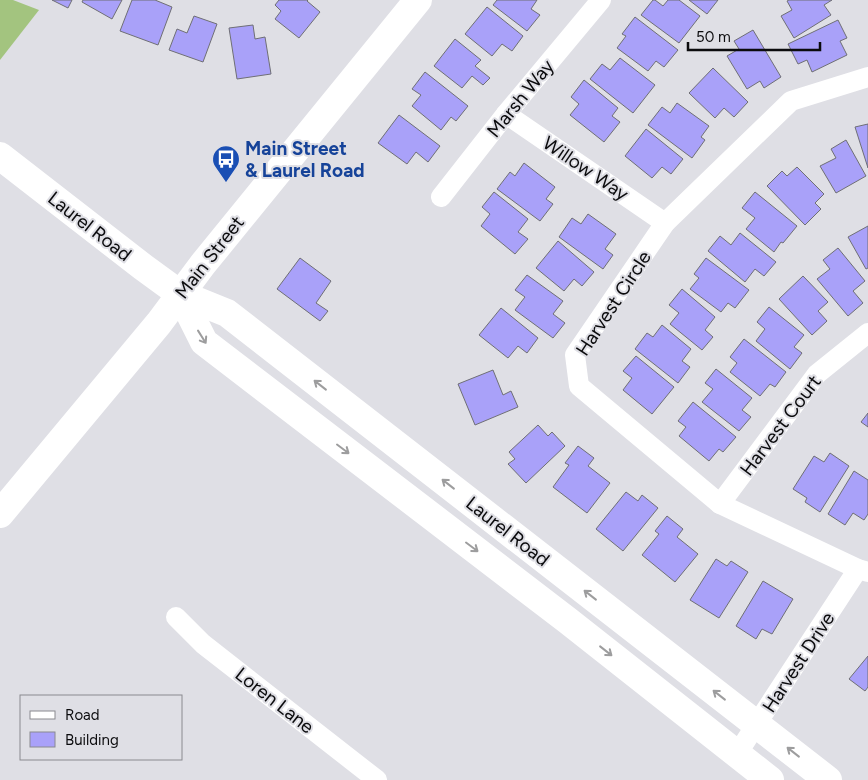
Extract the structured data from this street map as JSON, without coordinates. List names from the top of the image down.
{
  "streets": {
    "main road": ["Laurel Road", "Main Street"],
    "street": [
      "Marsh Way",
      "Willow Way",
      "Harvest Circle",
      "Harvest Court",
      "Harvest Drive",
      "Loren Lane"
    ]
  },
  "crossings": [
    ["Marsh Way", "Willow Way"],
    ["Willow Way", "Harvest Circle"],
    ["Laurel Road", "Main Street"],
    ["Laurel Road", "Harvest Drive"],
    ["Harvest Circle", "Harvest Court"],
    ["Harvest Circle", "Harvest Drive"]
  ],
  "places": {
    "bus stop": ["Main Street & Laurel Road"]
  },
  "legend": ["Road", "Building"],
  "scale_bar": "50 m"
}
